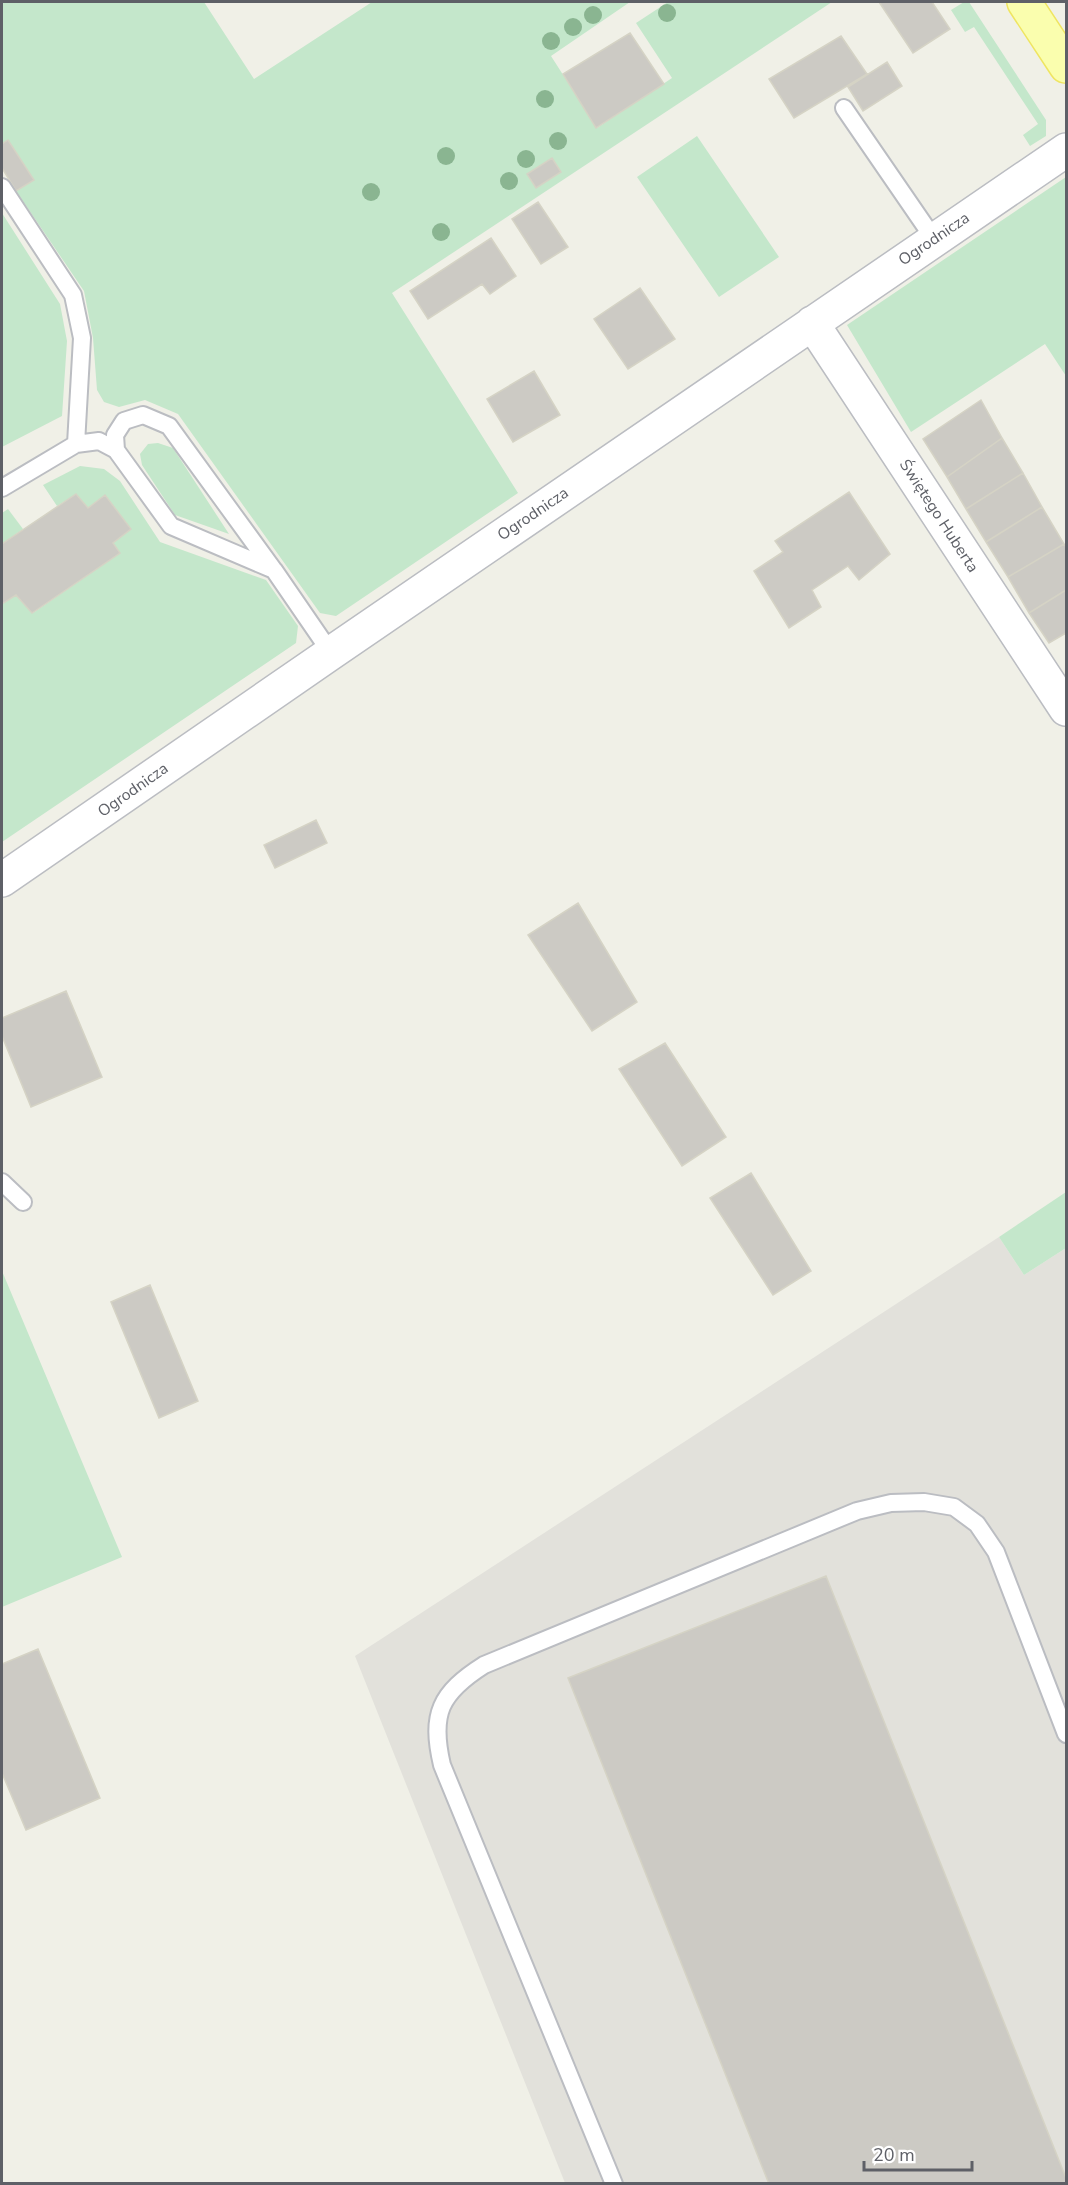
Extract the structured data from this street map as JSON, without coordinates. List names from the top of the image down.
{
  "streets": {
    "street": ["Ogrodnicza", "Świętego Huberta"]
  },
  "crossings": [
    ["Ogrodnicza", "Świętego Huberta"]
  ],
  "scale_bar": "20 m"
}
